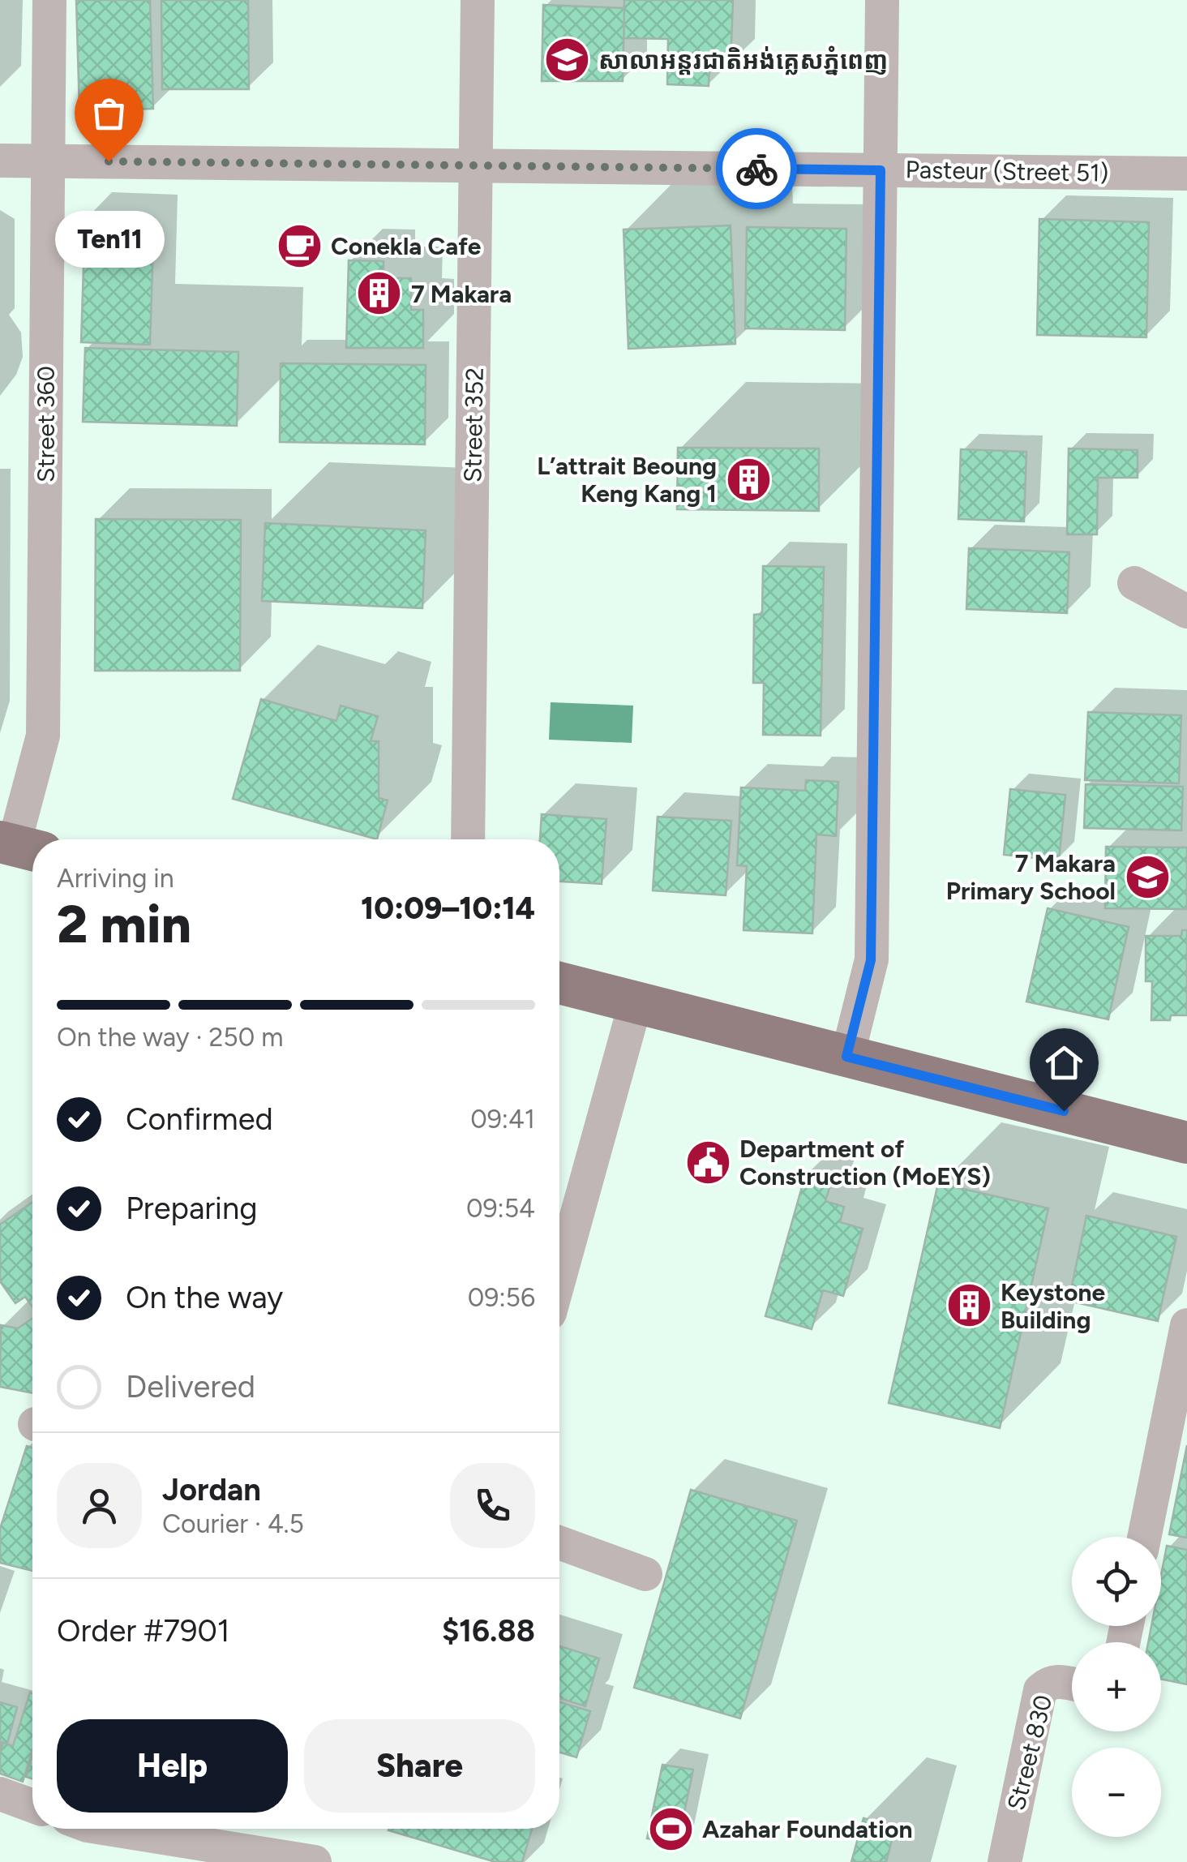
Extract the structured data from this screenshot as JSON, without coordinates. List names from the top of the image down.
{
  "streets": {
    "street": [
      "Pasteur (Street 51)",
      "Street 360",
      "Street 352",
      "Street 830"
    ]
  },
  "crossings": [
    ["Pasteur (Street 51)", "Street 360"],
    ["Pasteur (Street 51)", "Street 352"]
  ],
  "places": {
    "school or university": ["សាលាអន្តរជាតិអង់គ្លេសភ្នំពេញ", "7 Makara Primary School"],
    "other": ["Ten11"],
    "cafe": ["Conekla Cafe"],
    "building": ["7 Makara", "L’attrait Beoung Keng Kang 1", "Keystone Building"],
    "public building": ["Department of Construction (MoEYS)"],
    "sports": ["Azahar Foundation"]
  },
  "page": {
    "bubble": "Ten11",
    "heading": ["2 min", "Arriving in", "10:09–10:14"],
    "panel": [
      "Jordan",
      "Courier · 4.5",
      "Order #7901",
      "$16.88"
    ],
    "bar": "On the way · 250 m",
    "list": [
      ["Confirmed", "09:41"],
      ["Preparing", "09:54"],
      ["On the way", "09:56"],
      "Delivered"
    ],
    "map_buttons": ["+", "−"],
    "buttons": ["Help", "Share"]
  }
}
